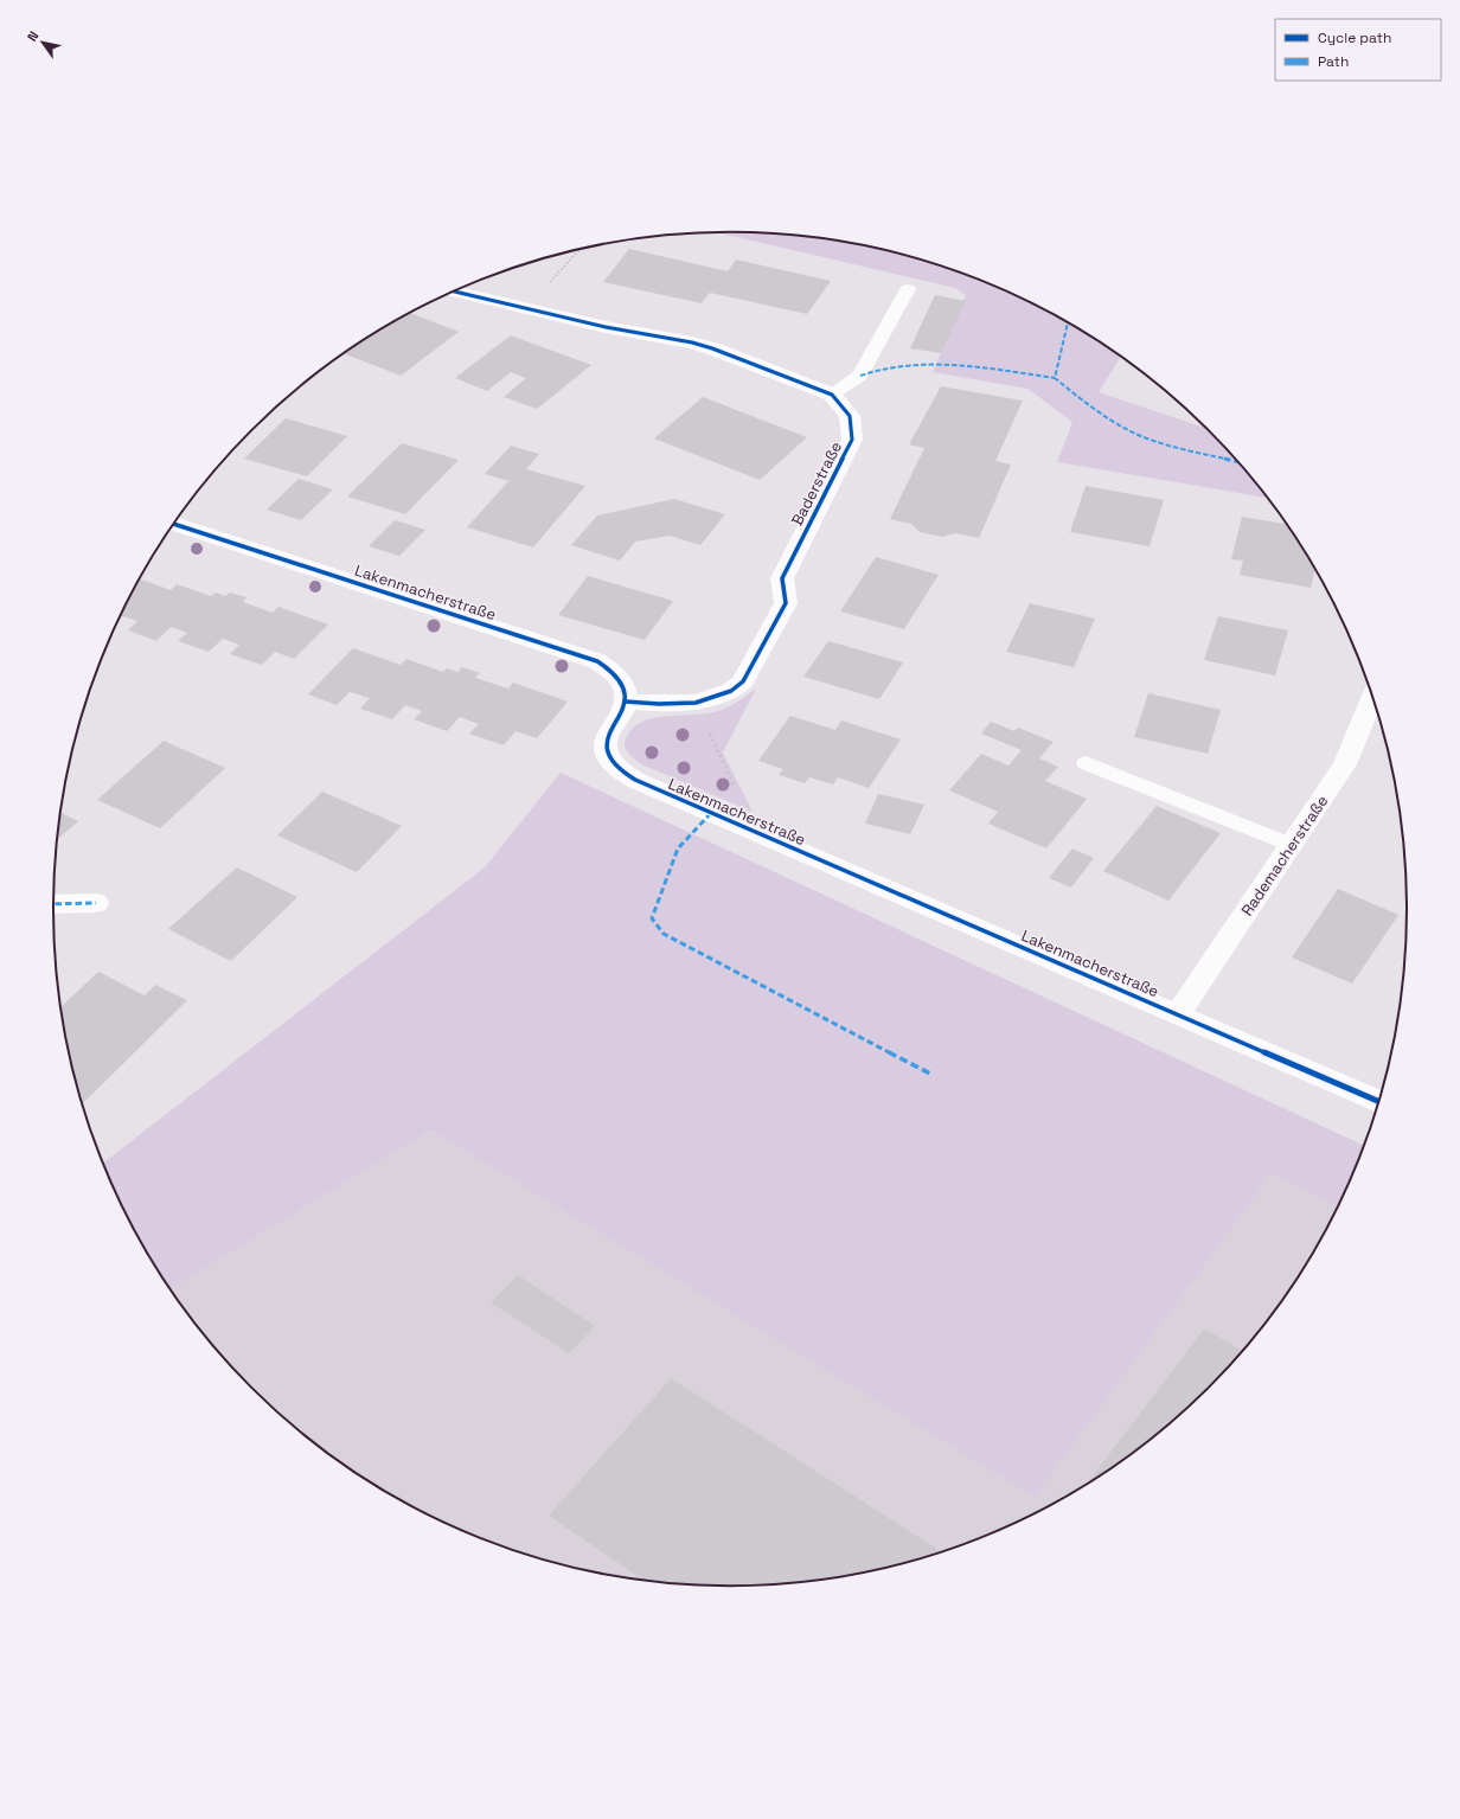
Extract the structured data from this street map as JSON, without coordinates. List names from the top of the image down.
{
  "streets": {
    "street": ["Baderstraße", "Lakenmacherstraße", "Rademacherstraße"]
  },
  "crossings": [
    ["Baderstraße", "Lakenmacherstraße"],
    ["Lakenmacherstraße", "Rademacherstraße"]
  ],
  "legend": ["Cycle path", "Path"],
  "north": "top left"
}
